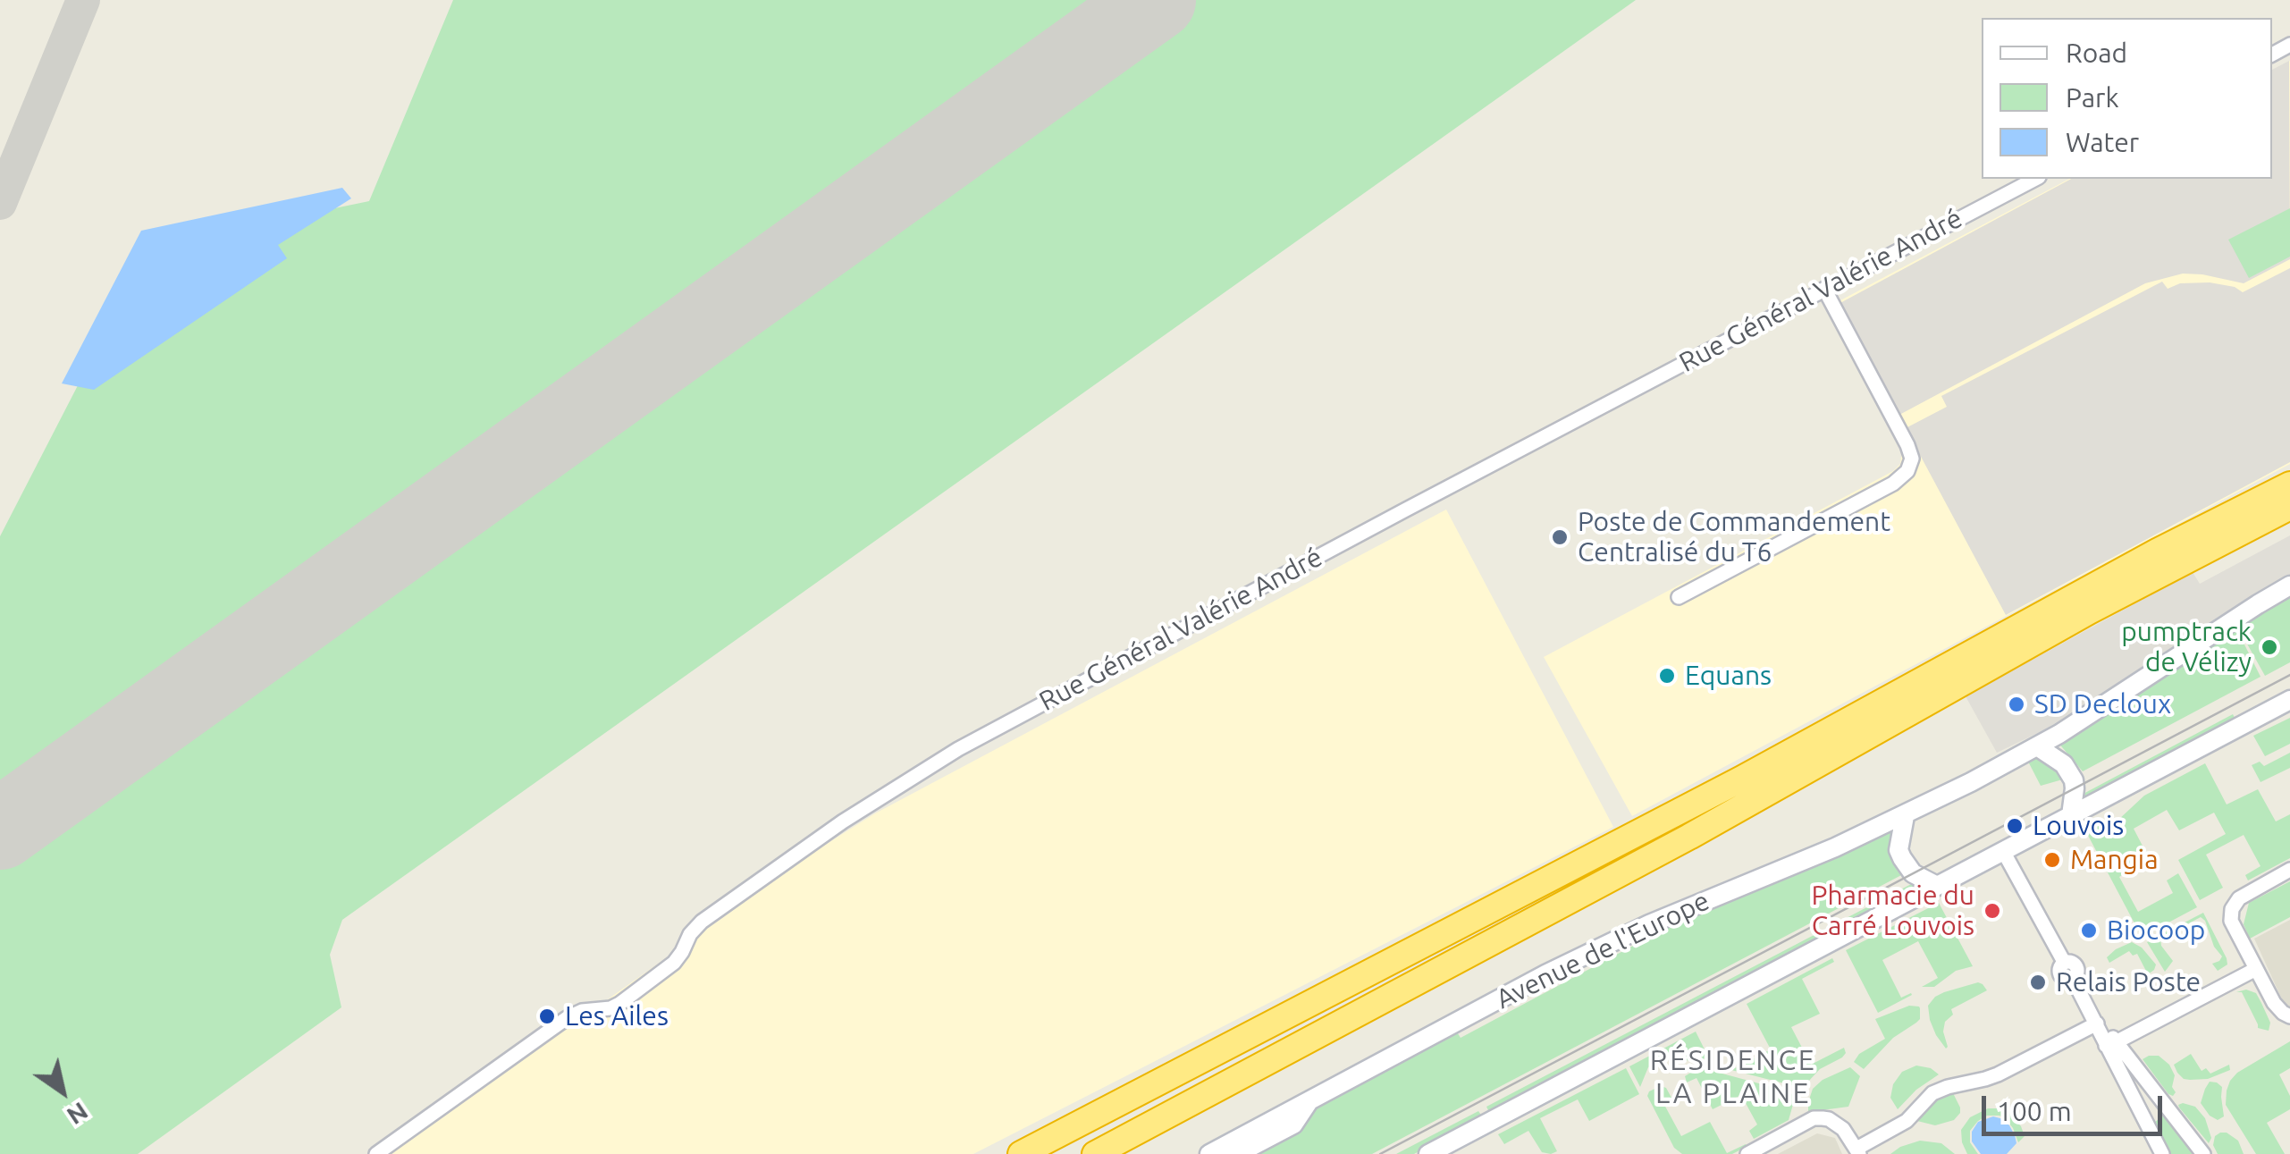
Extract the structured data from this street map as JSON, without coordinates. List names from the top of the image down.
{
  "streets": {
    "main road": ["Avenue de l'Europe"],
    "street": ["Rue Général Valérie André"]
  },
  "districts": ["RÉSIDENCE LA PLAINE"],
  "places": [
    "Poste de Commandement Centralisé du T6",
    "pumptrack de Vélizy",
    "Equans",
    "SD Decloux",
    "Louvois",
    "Mangia",
    "Pharmacie du Carré Louvois",
    "Biocoop",
    "Relais Poste",
    "Les Ailes"
  ],
  "legend": ["Road", "Park", "Water"],
  "scale_bar": "100 m",
  "north": "bottom right"
}
